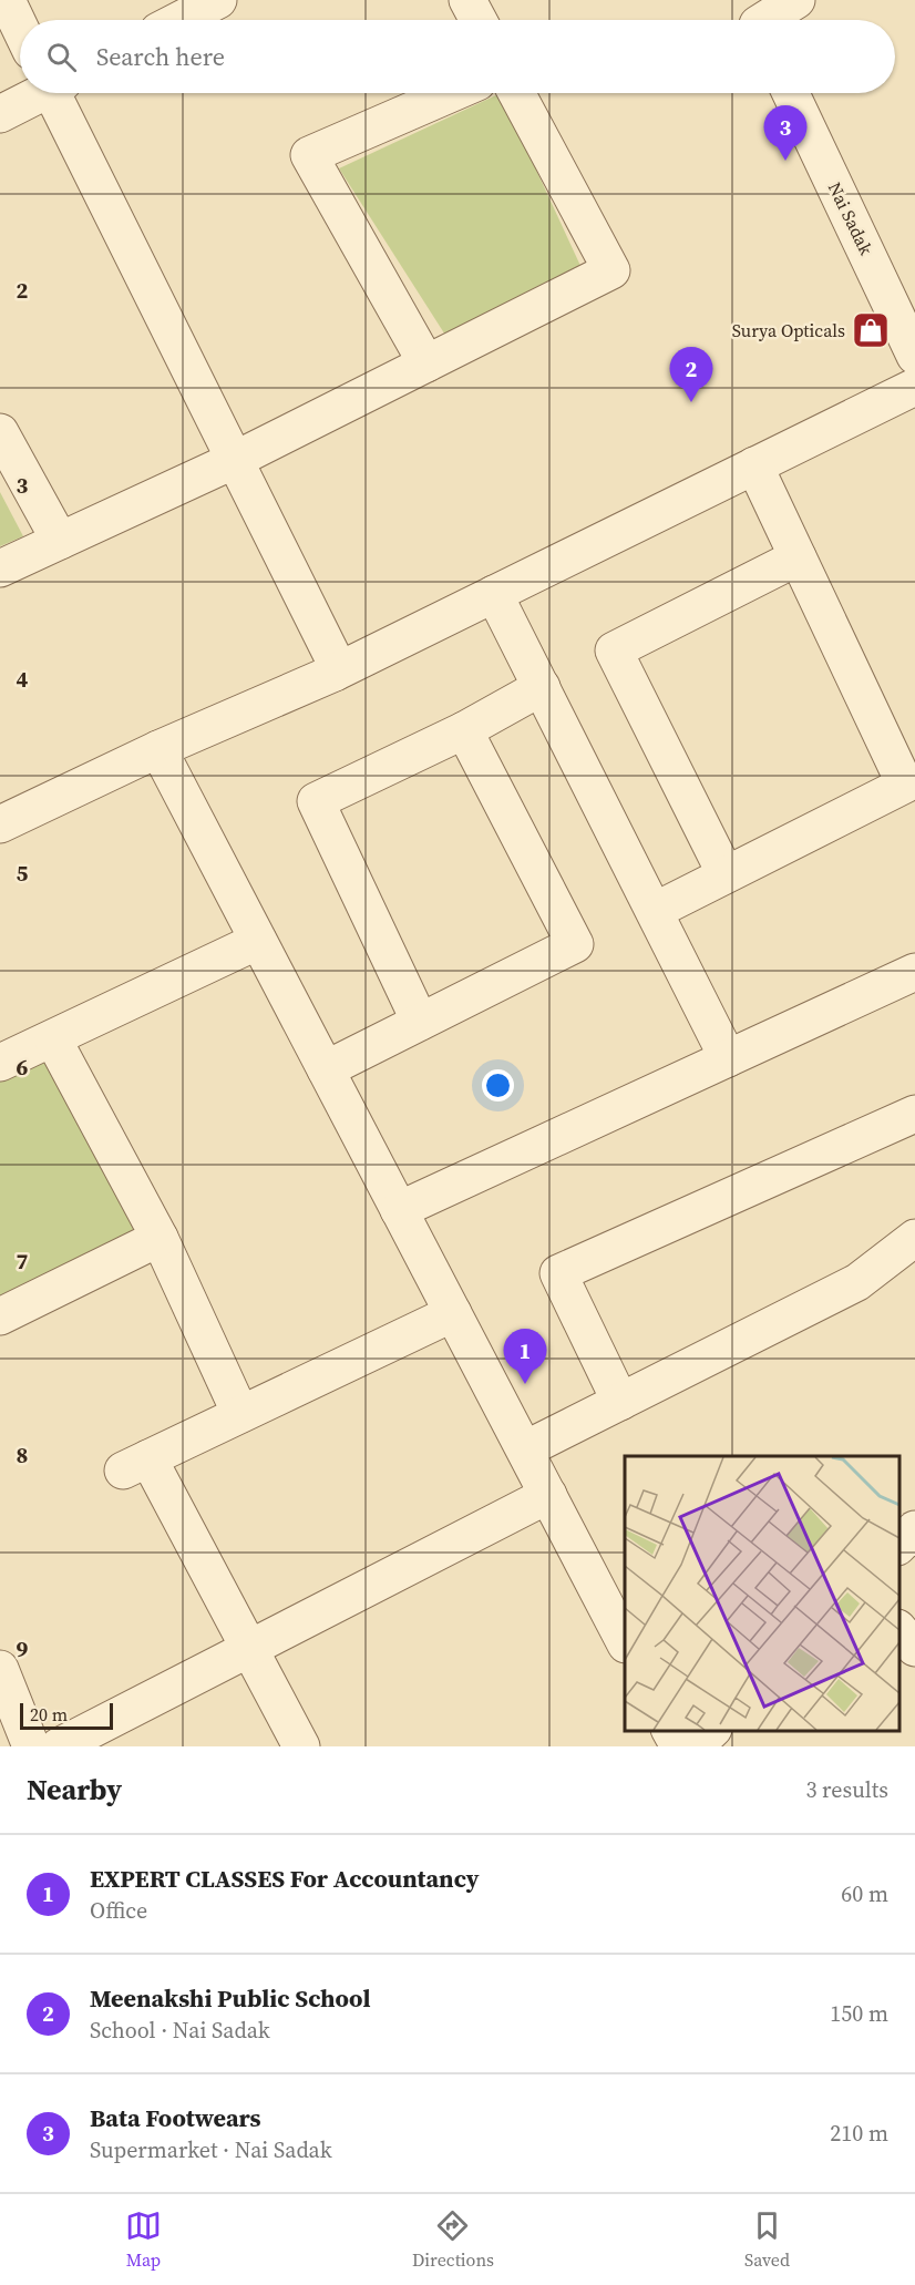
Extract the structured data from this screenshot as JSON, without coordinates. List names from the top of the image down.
{
  "streets": {
    "street": ["Nai Sadak"]
  },
  "places": {
    "shop": ["Surya Opticals"]
  },
  "scale_bar": "20 m",
  "page": {
    "search": "Search here",
    "pins": ["3", "2", "1"],
    "scale": "20 m",
    "heading": ["Nearby", "3 results"],
    "list": [
      {
        "mark": "1",
        "name": "EXPERT CLASSES For Accountancy",
        "note": "Office",
        "value": "60 m"
      },
      {
        "mark": "2",
        "name": "Meenakshi Public School",
        "note": "School · Nai Sadak",
        "value": "150 m"
      },
      {
        "mark": "3",
        "name": "Bata Footwears",
        "note": "Supermarket · Nai Sadak",
        "value": "210 m"
      }
    ],
    "nav": ["Map", "Directions", "Saved"]
  },
  "grid": {
    "rows": [
      "2",
      "3",
      "4",
      "5",
      "6",
      "7",
      "8",
      "9"
    ]
  }
}
